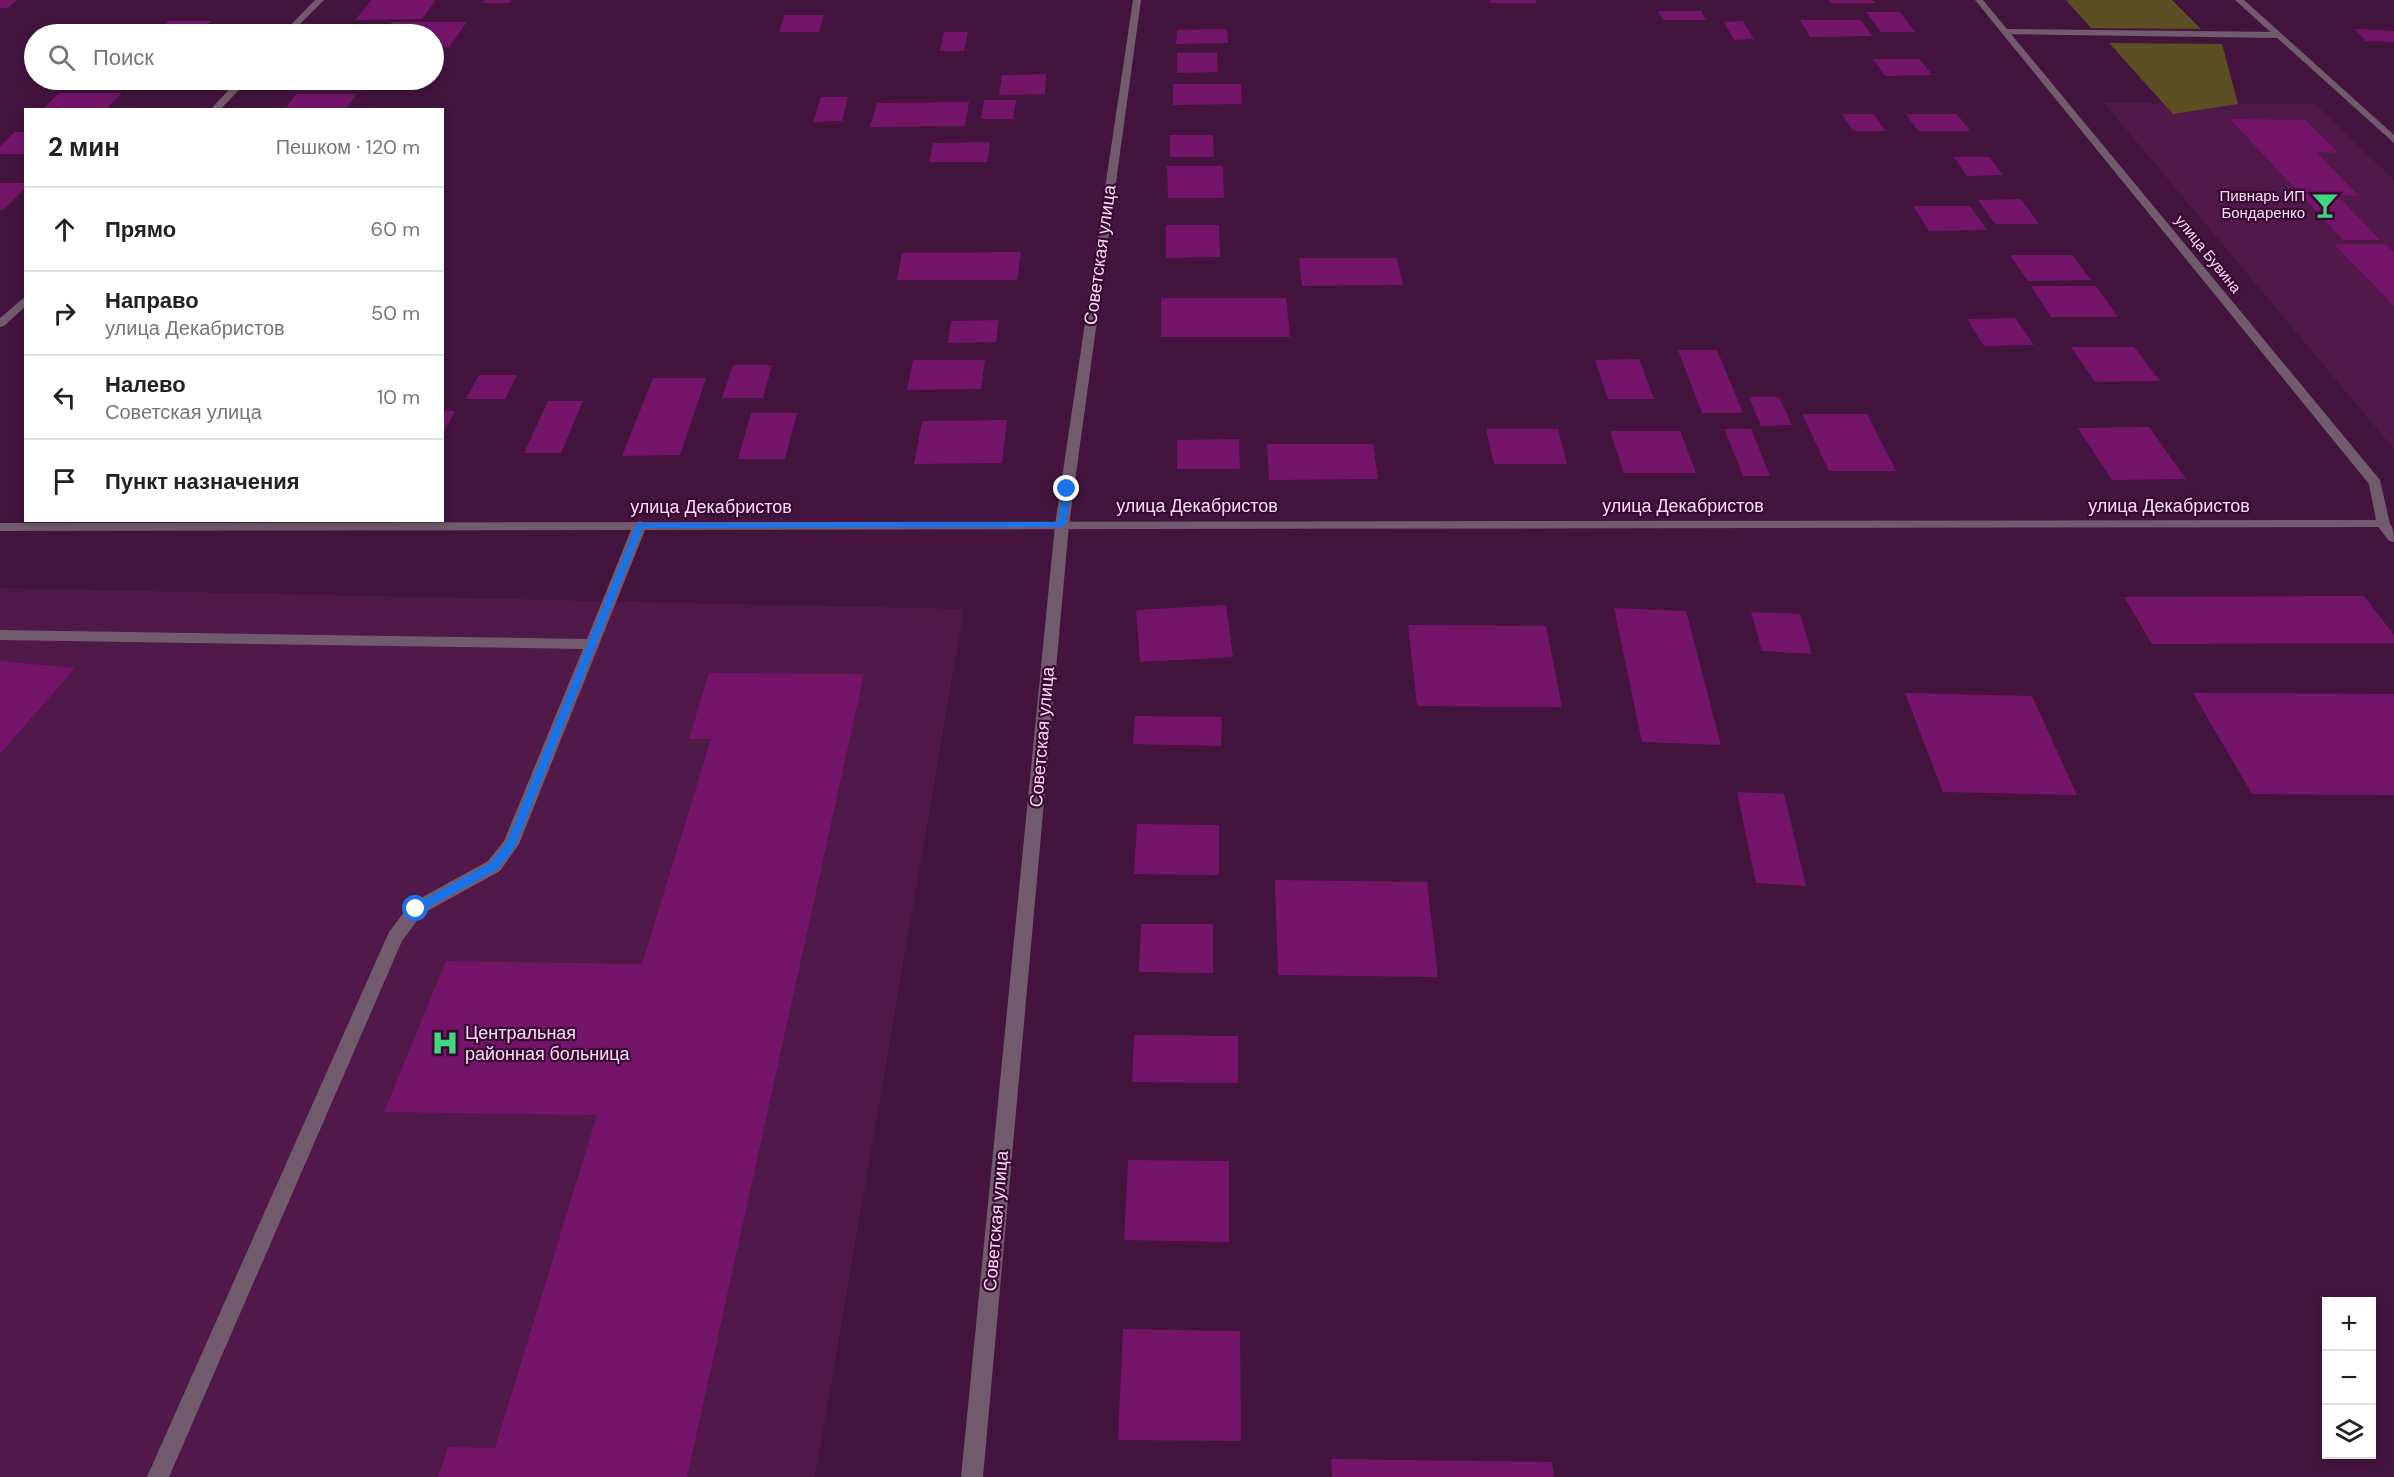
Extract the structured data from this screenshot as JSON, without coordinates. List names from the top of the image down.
{
  "streets": {
    "street": ["улица Бувина", "Советская улица", "улица Декабристов"]
  },
  "crossings": [
    ["улица Бувина", "улица Декабристов"],
    ["Советская улица", "улица Декабристов"]
  ],
  "places": {
    "bar": ["Пивнарь ИП Бондаренко"],
    "hospital": ["Центральная районная больница"]
  },
  "page": {
    "search": "Поиск",
    "heading": ["2 мин", "Пешком · 120 m"],
    "list": [
      ["Прямо", "60 m"],
      ["Направо", "улица Декабристов", "50 m"],
      ["Налево", "Советская улица", "10 m"],
      "Пункт назначения"
    ],
    "map_buttons": ["+", "−"]
  }
}
